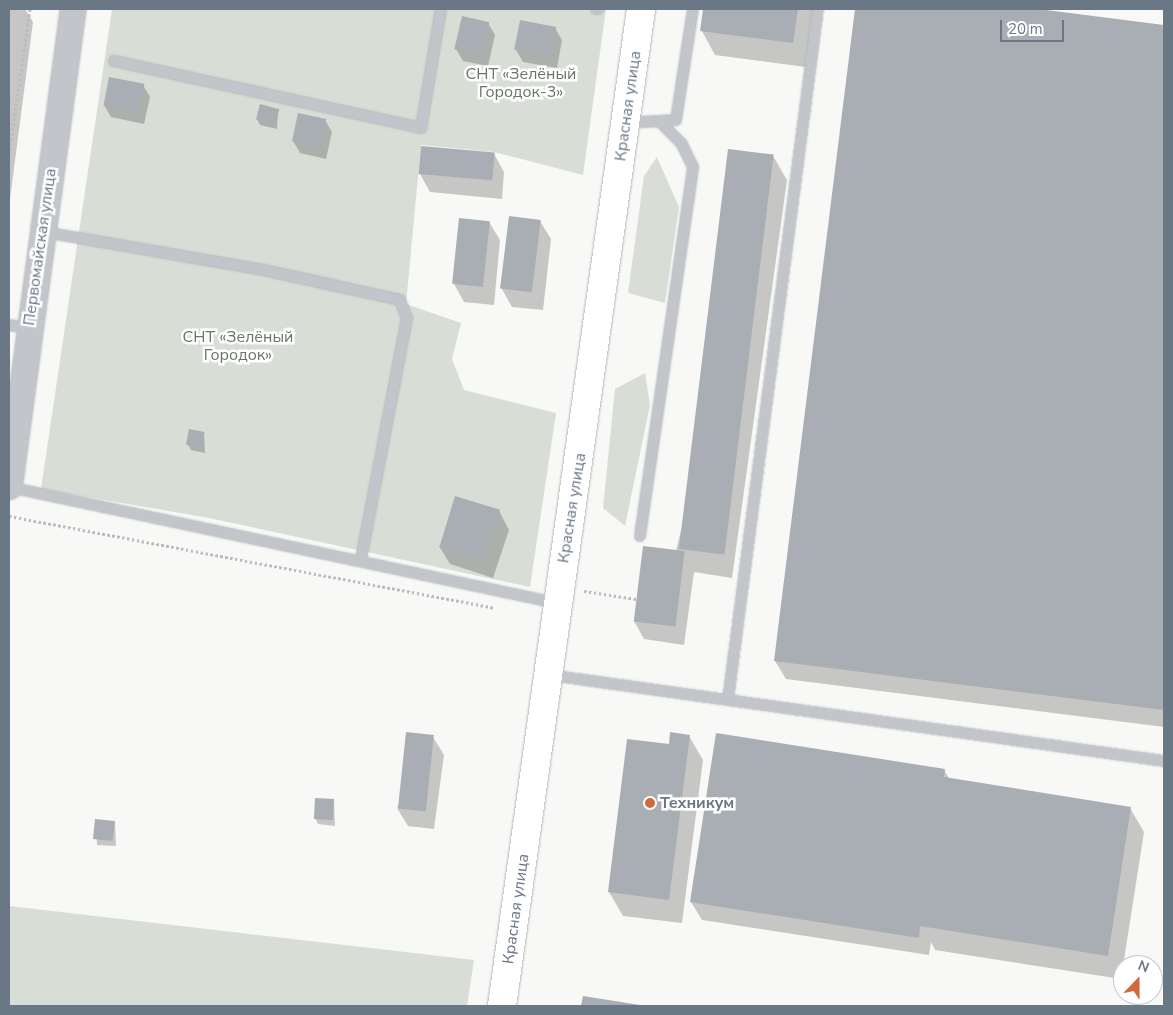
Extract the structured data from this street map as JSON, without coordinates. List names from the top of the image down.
{
  "streets": {
    "main road": ["Красная улица"],
    "street": ["Первомайская улица"]
  },
  "parks": ["СНТ «Зелёный Городок-3»", "СНТ «Зелёный Городок»"],
  "places": ["Техникум"],
  "scale_bar": "20 m",
  "north": "top"
}
